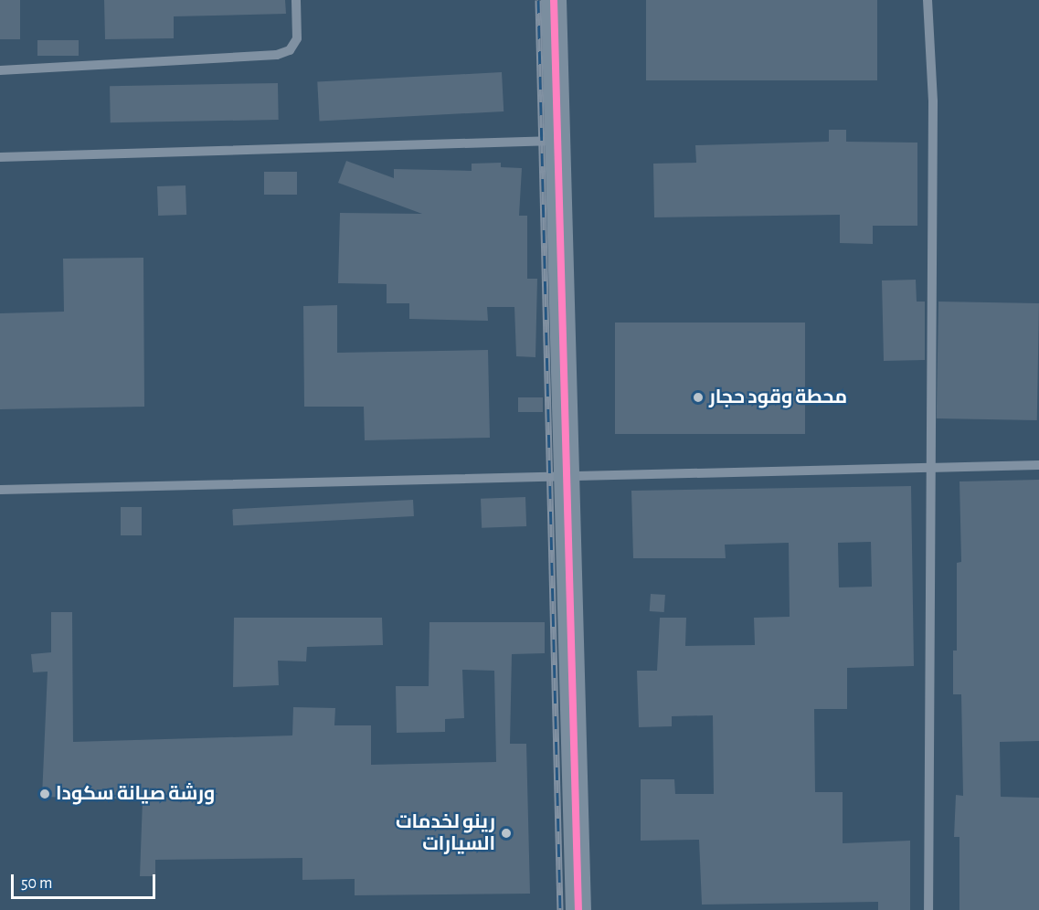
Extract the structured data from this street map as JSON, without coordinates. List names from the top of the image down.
{
  "places": ["محطة وقود حجار", "ورشة صيانة سكودا", "رينو لخدمات السيارات"],
  "scale_bar": "50 m"
}
